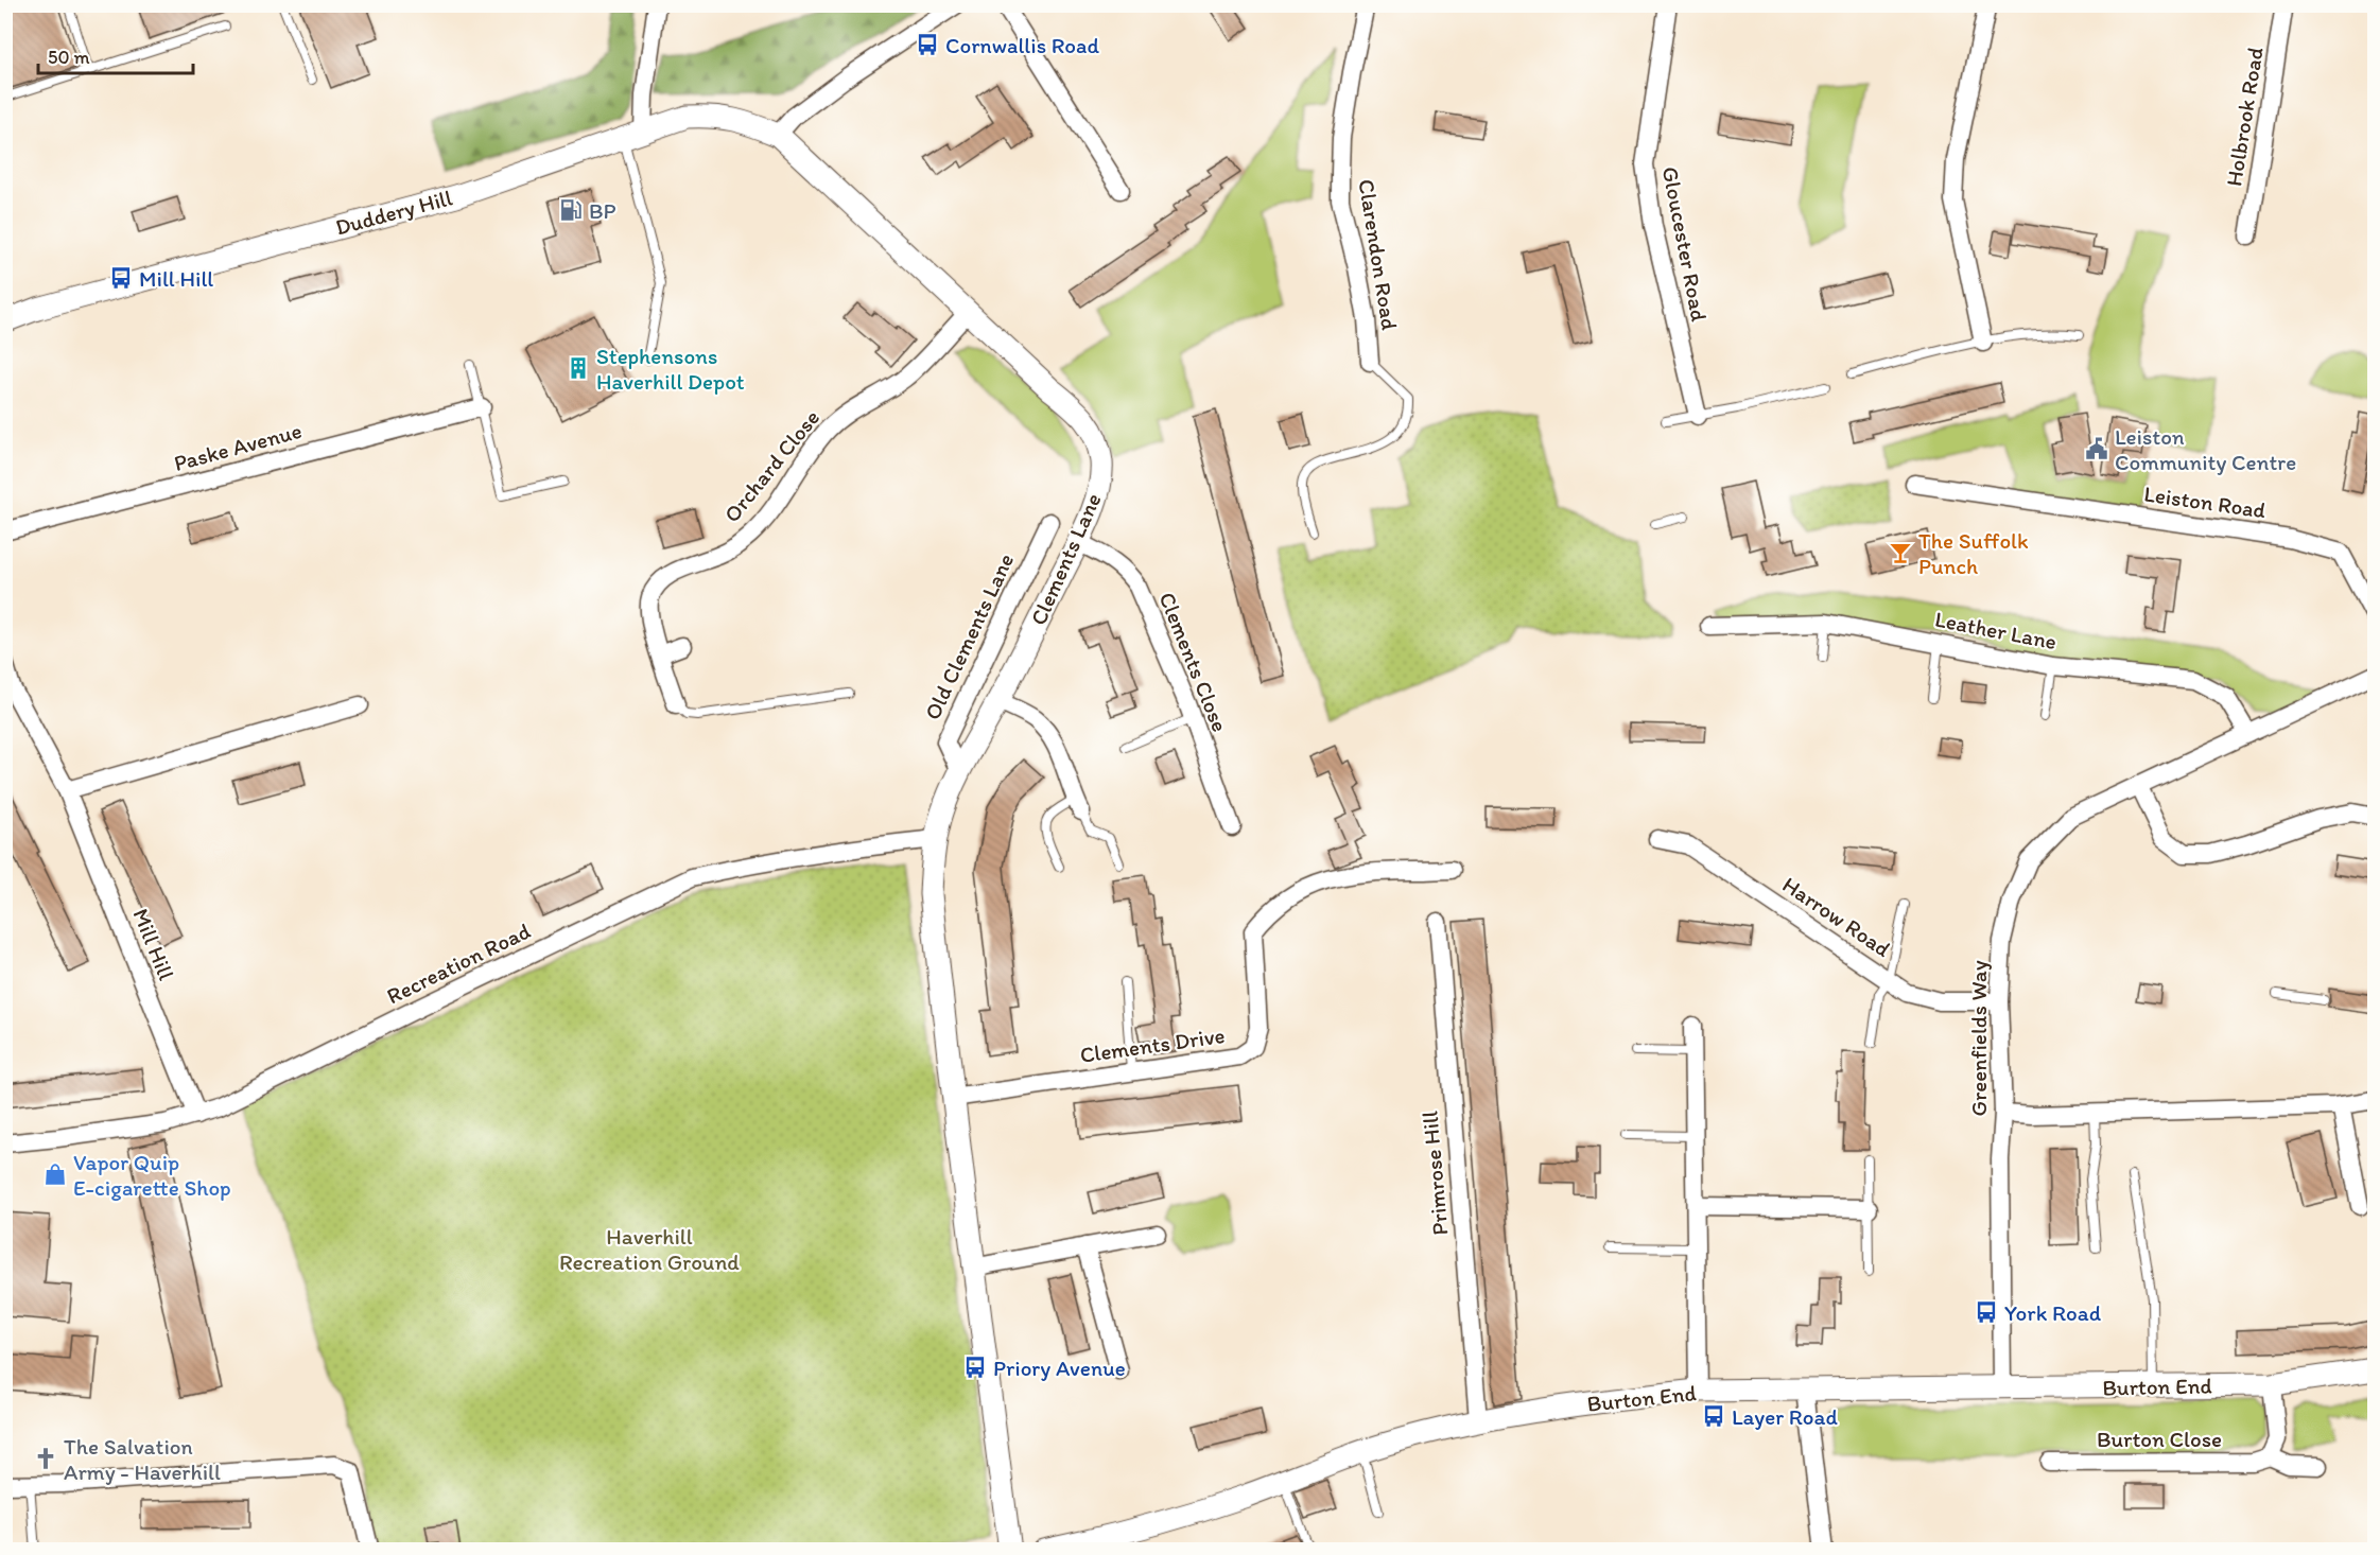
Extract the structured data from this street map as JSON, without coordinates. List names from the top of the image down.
{
  "streets": {
    "street": [
      "Holbrook Road",
      "Duddery Hill",
      "Gloucester Road",
      "Clarendon Road",
      "Paske Avenue",
      "Orchard Close",
      "Leiston Road",
      "Clements Lane",
      "Leather Lane",
      "Old Clements Lane",
      "Clements Close",
      "Harrow Road",
      "Mill Hill",
      "Recreation Road",
      "Greenfields Way",
      "Clements Drive",
      "Primrose Hill",
      "Burton End",
      "Burton Close"
    ]
  },
  "crossings": [
    ["Duddery Hill", "Clements Lane"],
    ["Orchard Close", "Clements Lane"],
    ["Clements Lane", "Old Clements Lane"],
    ["Clements Lane", "Clements Close"],
    ["Clements Lane", "Recreation Road"],
    ["Clements Lane", "Clements Drive"],
    ["Leather Lane", "Greenfields Way"],
    ["Harrow Road", "Greenfields Way"],
    ["Mill Hill", "Recreation Road"],
    ["Greenfields Way", "Burton End"],
    ["Primrose Hill", "Burton End"]
  ],
  "parks": ["Haverhill Recreation Ground"],
  "places": {
    "bus stop": [
      "Cornwallis Road",
      "Mill Hill",
      "York Road",
      "Priory Avenue",
      "Layer Road"
    ],
    "fuel station": ["BP"],
    "building": ["Stephensons Haverhill Depot"],
    "public building": ["Leiston Community Centre"],
    "bar": ["The Suffolk Punch"],
    "shop": ["Vapor Quip E-cigarette Shop"],
    "church": ["The Salvation Army - Haverhill"]
  },
  "scale_bar": "50 m"
}
